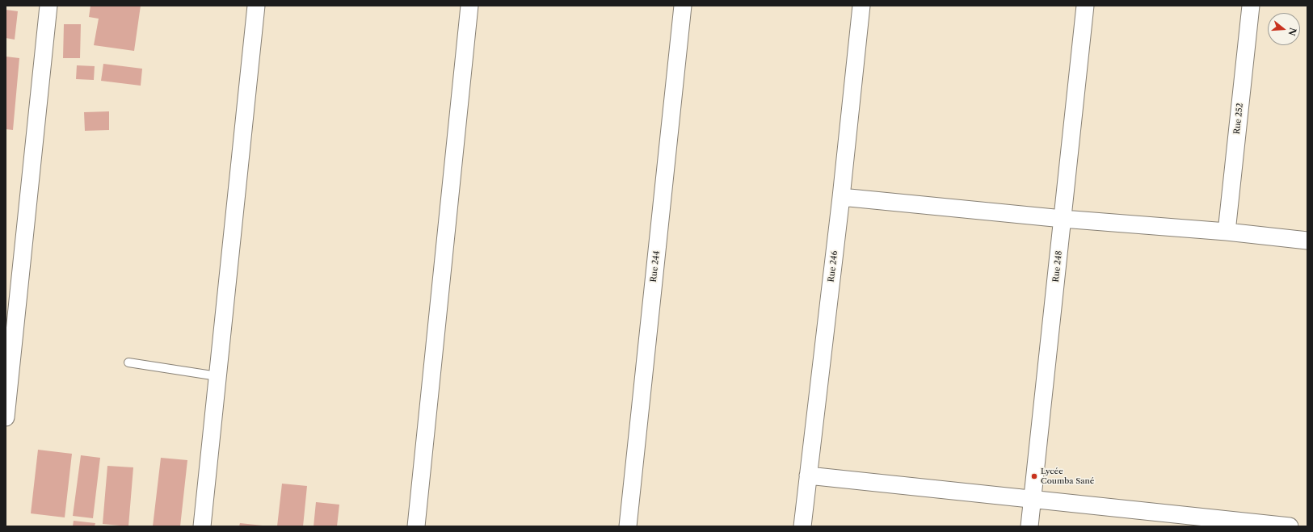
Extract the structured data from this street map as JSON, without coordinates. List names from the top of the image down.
{
  "streets": {
    "street": [
      "Rue 252",
      "Rue 244",
      "Rue 246",
      "Rue 248"
    ]
  },
  "places": ["Lycée Coumba Sané"],
  "north": "right"
}
